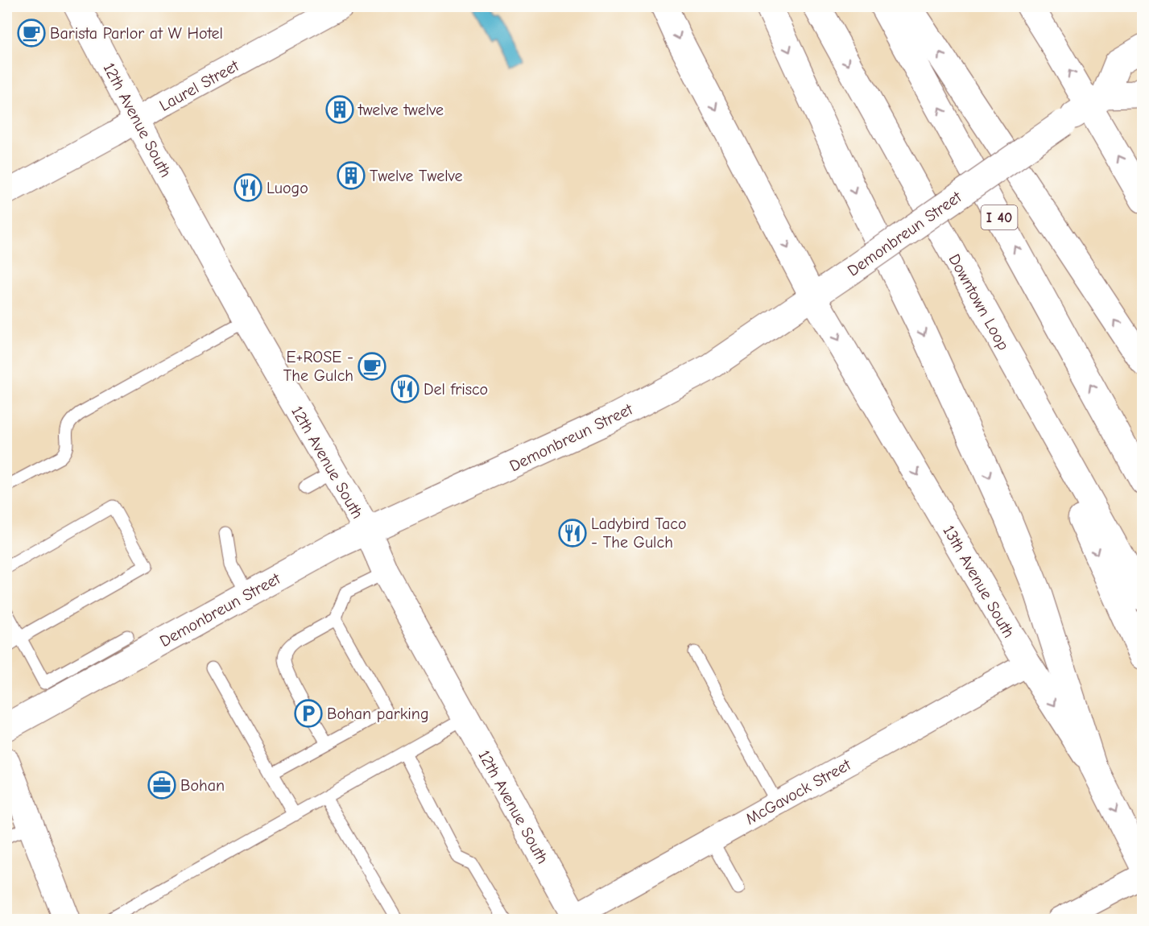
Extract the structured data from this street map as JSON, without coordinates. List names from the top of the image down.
{
  "streets": {
    "main road": [
      "12th Avenue South",
      "I 40",
      "Demonbreun Street",
      "Downtown Loop",
      "13th Avenue South"
    ],
    "street": ["Laurel Street", "McGavock Street"]
  },
  "crossings": [
    ["Laurel Street", "12th Avenue South"],
    ["12th Avenue South", "Demonbreun Street"],
    ["12th Avenue South", "McGavock Street"],
    ["Demonbreun Street", "13th Avenue South"],
    ["13th Avenue South", "McGavock Street"]
  ],
  "places": {
    "cafe": ["Barista Parlor at W Hotel", "E+ROSE - The Gulch"],
    "building": ["twelve twelve", "Twelve Twelve"],
    "restaurant": ["Luogo", "Del frisco", "Ladybird Taco - The Gulch"],
    "parking": ["Bohan parking"],
    "office": ["Bohan"]
  }
}
